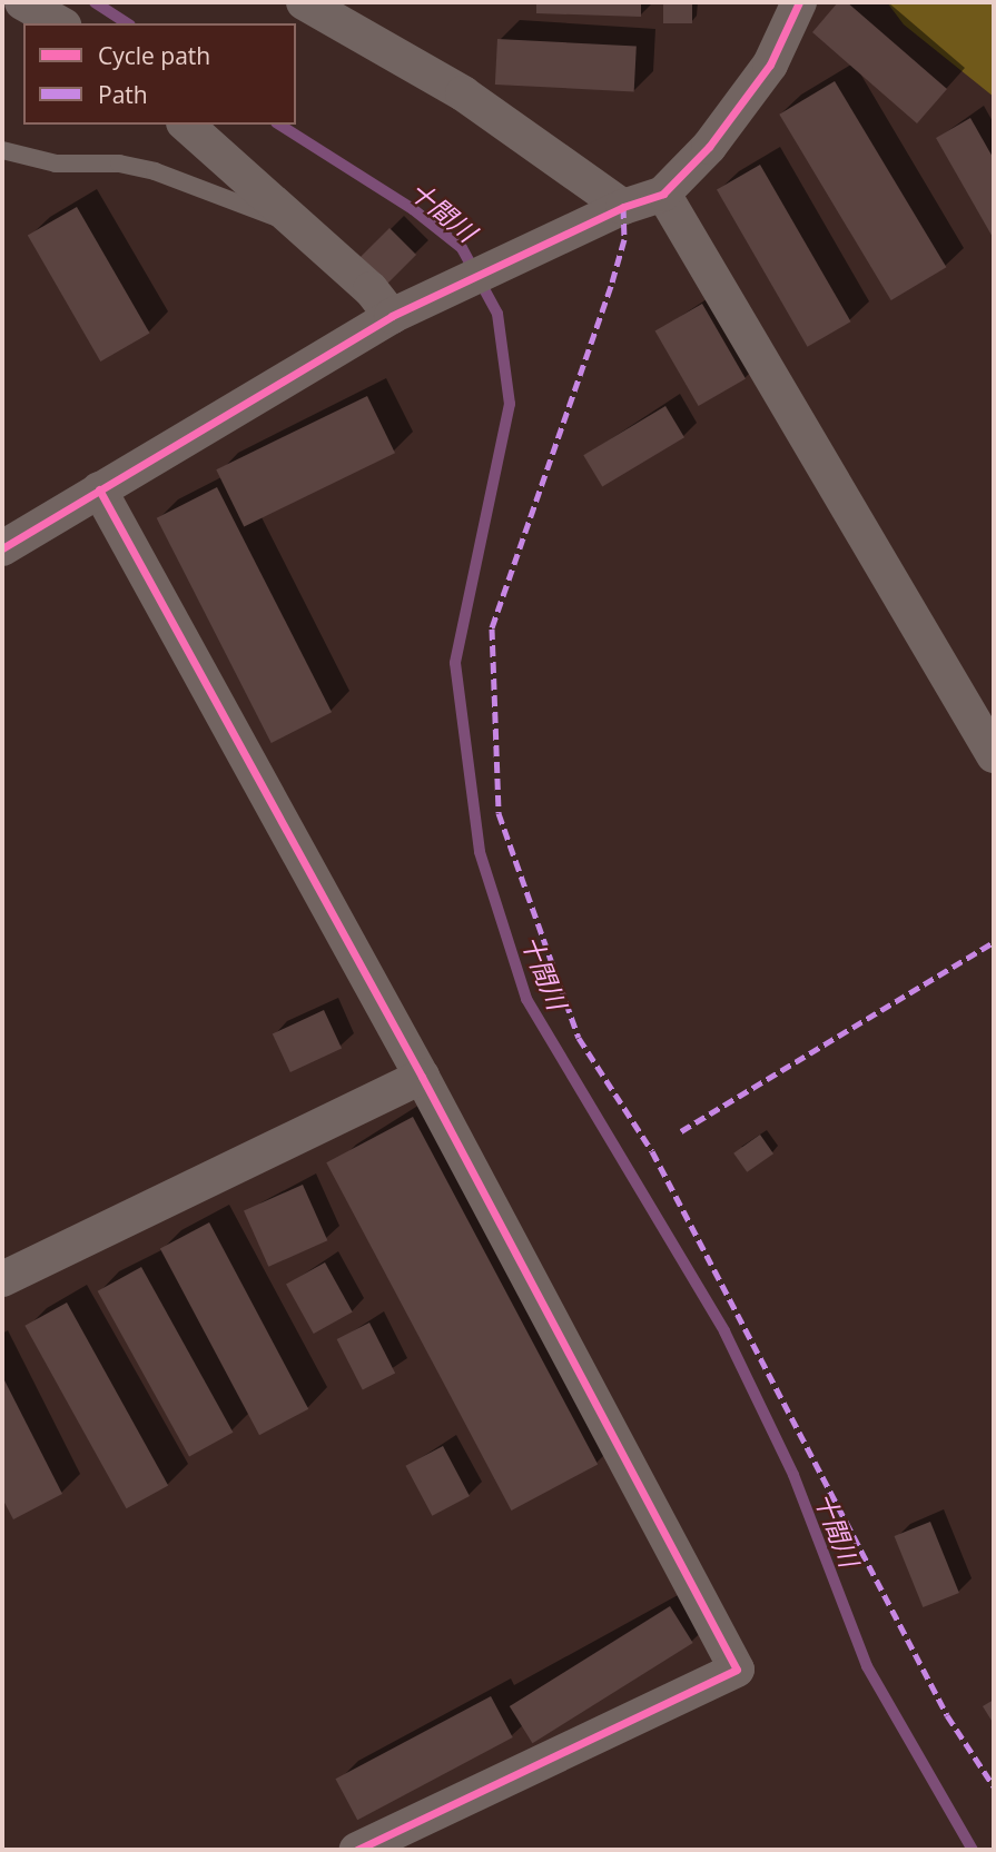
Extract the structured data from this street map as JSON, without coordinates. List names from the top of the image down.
{
  "water": ["十間川"],
  "legend": ["Cycle path", "Path"]
}
